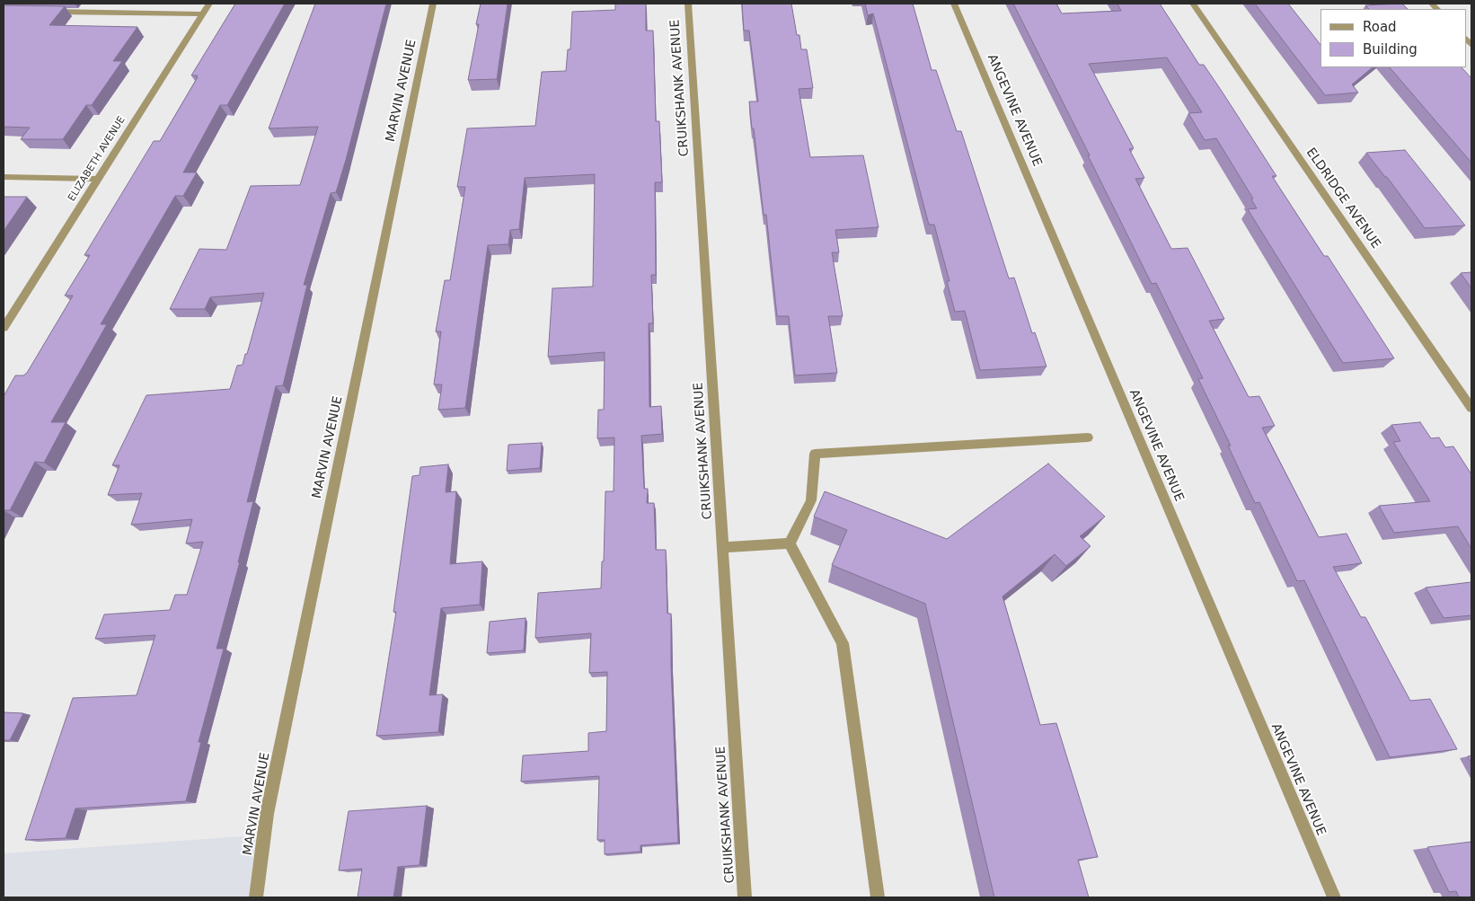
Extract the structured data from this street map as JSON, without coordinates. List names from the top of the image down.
{
  "streets": {
    "street": [
      "CRUIKSHANK AVENUE",
      "MARVIN AVENUE",
      "ANGEVINE AVENUE",
      "ELIZABETH AVENUE",
      "ELDRIDGE AVENUE"
    ]
  },
  "legend": ["Road", "Building"]
}
